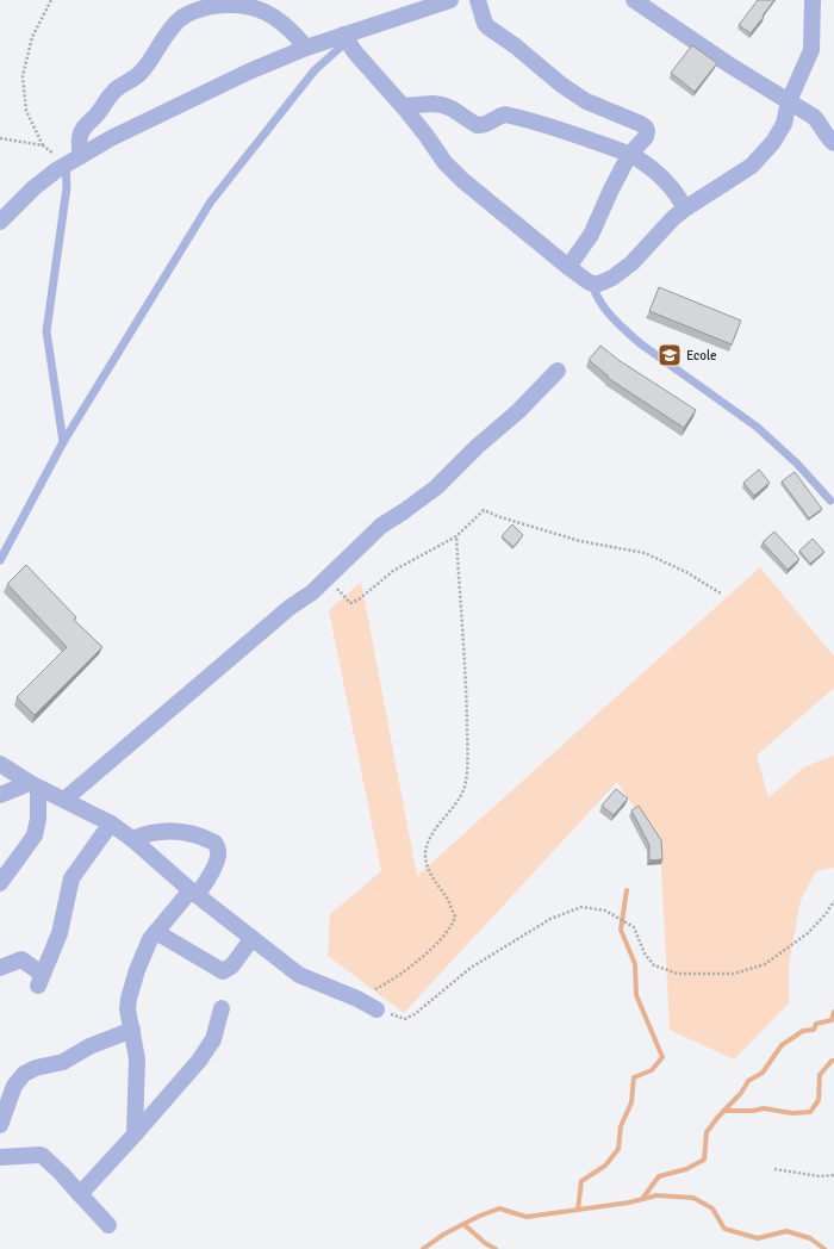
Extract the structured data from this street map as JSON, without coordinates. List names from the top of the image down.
{
  "places": {
    "school or university": ["Ecole"]
  }
}
